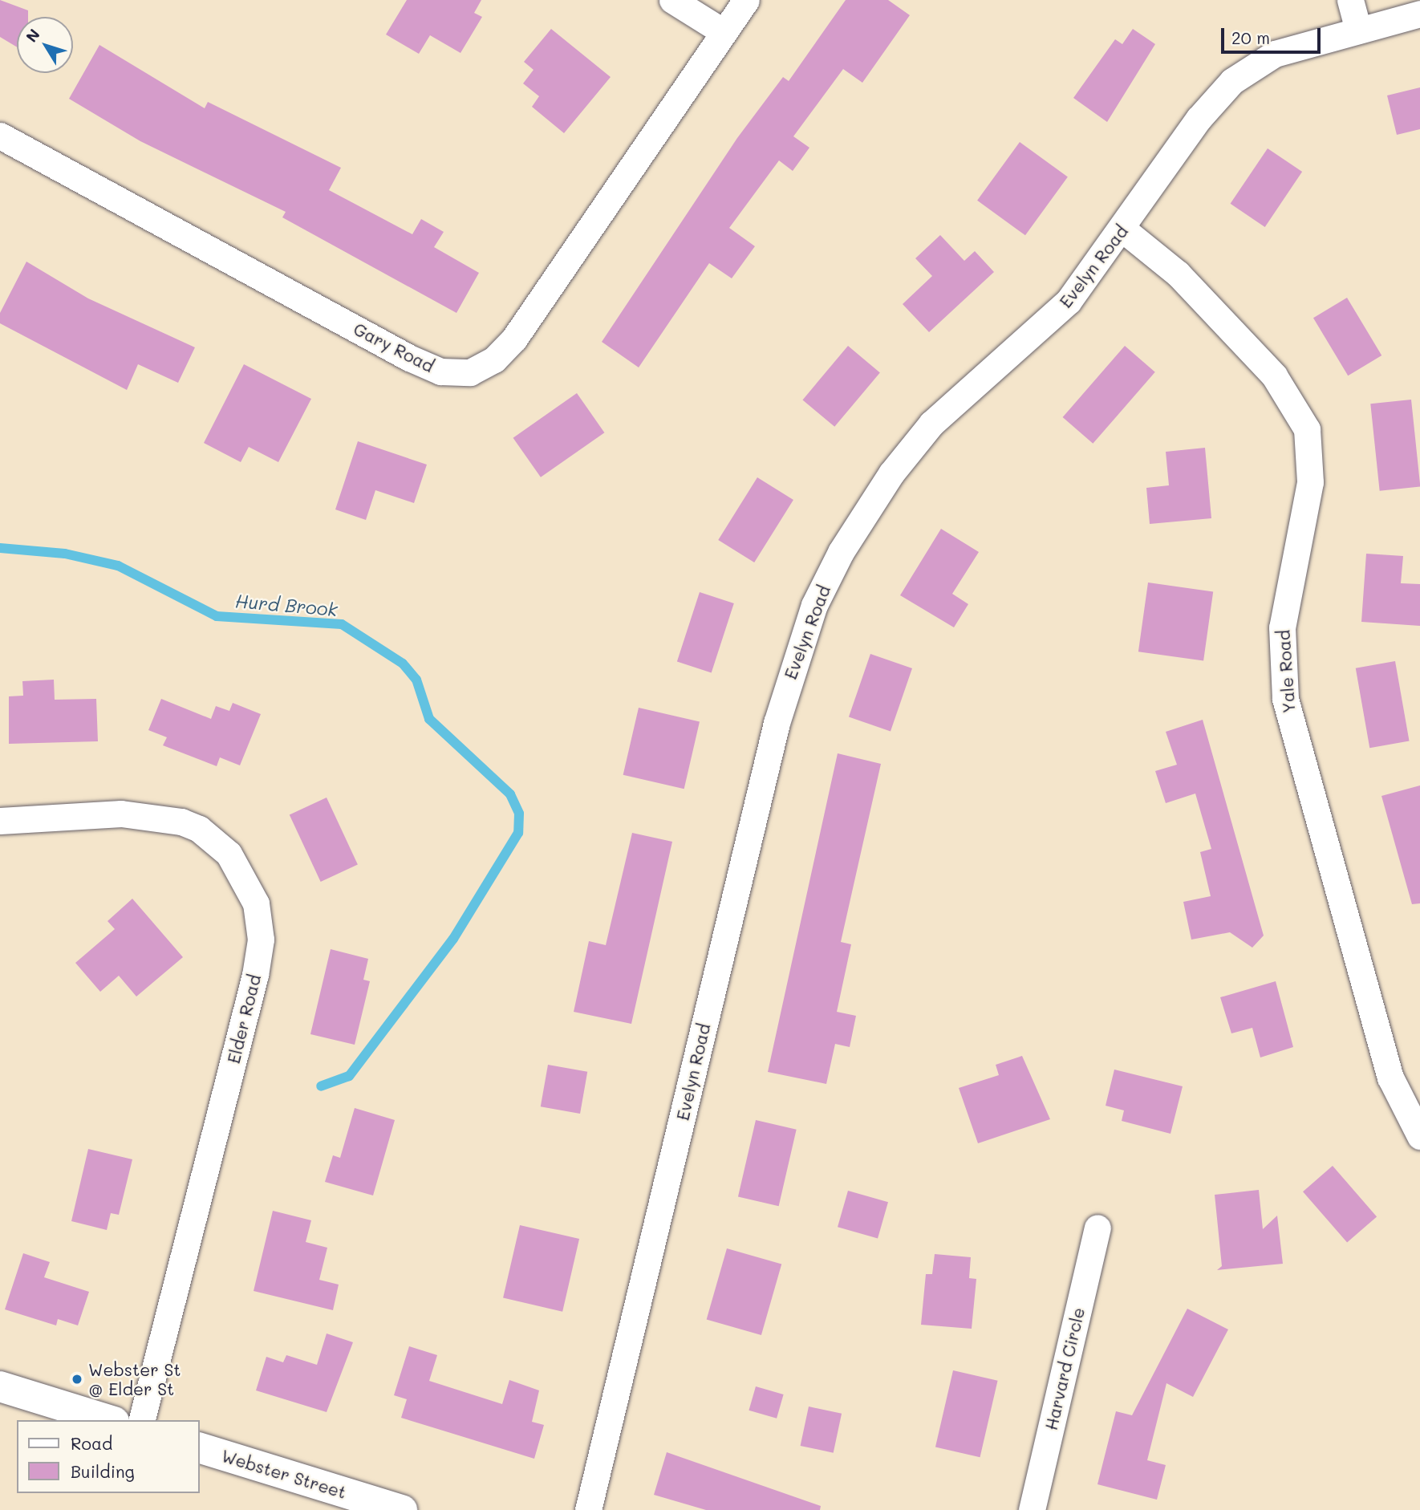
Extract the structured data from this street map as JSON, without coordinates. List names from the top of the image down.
{
  "streets": {
    "street": [
      "Evelyn Road",
      "Gary Road",
      "Yale Road",
      "Elder Road",
      "Harvard Circle",
      "Webster Street"
    ]
  },
  "crossings": [
    ["Evelyn Road", "Yale Road"]
  ],
  "water": ["Hurd Brook"],
  "places": ["Webster St @ Elder St"],
  "legend": ["Road", "Building"],
  "scale_bar": "20 m",
  "north": "top left"
}
